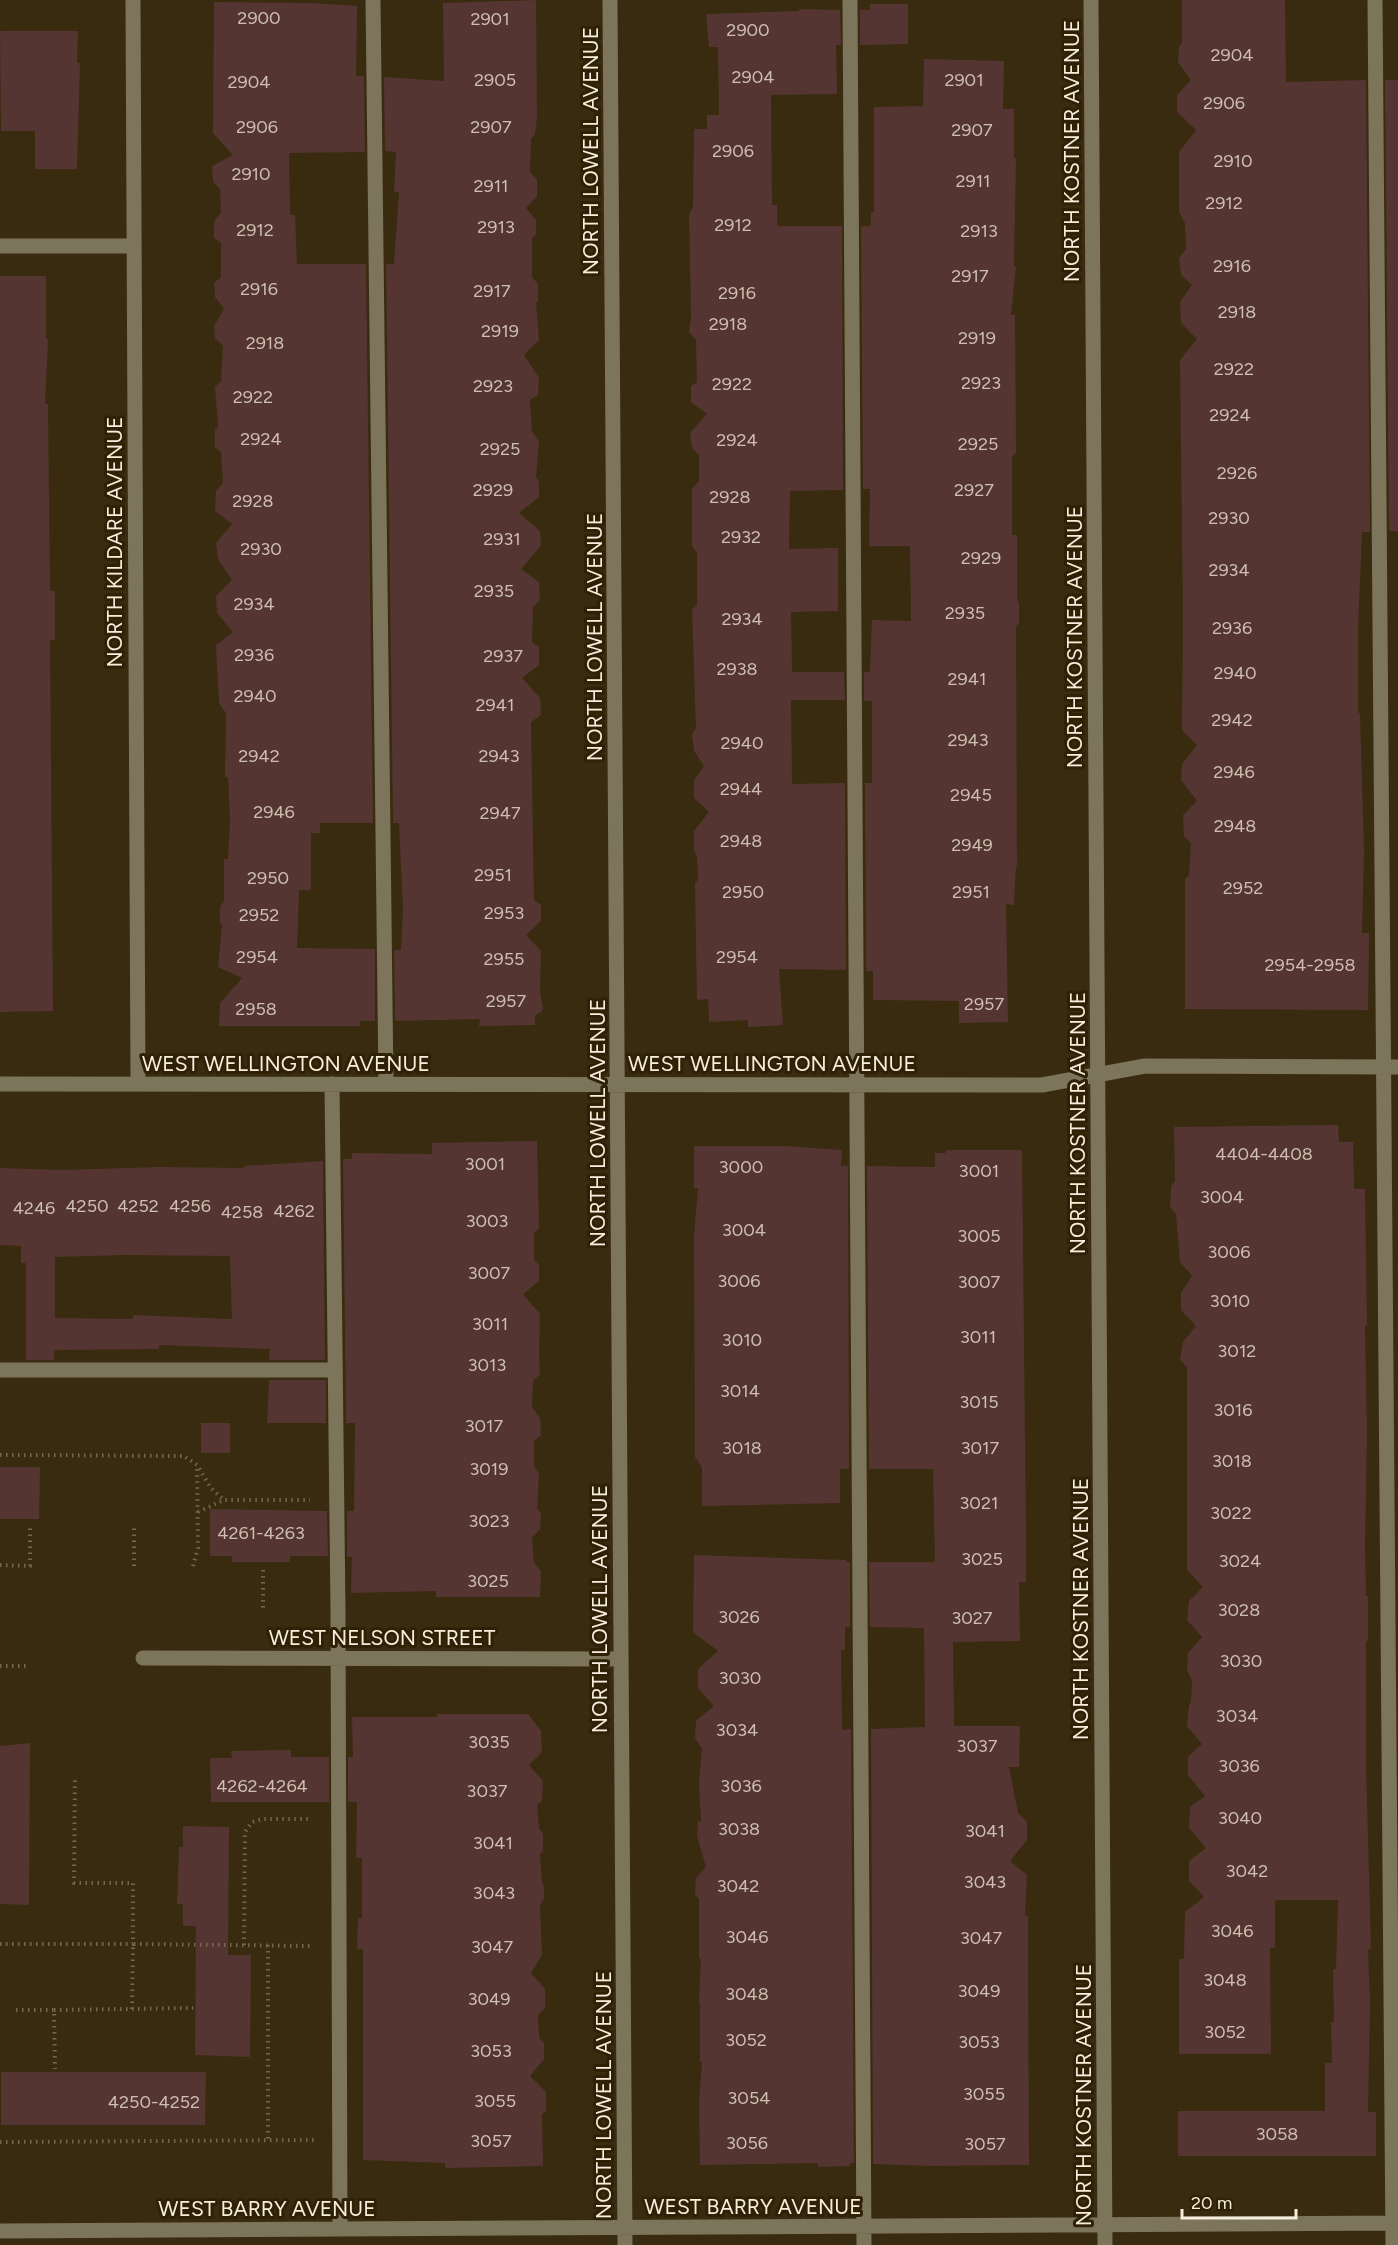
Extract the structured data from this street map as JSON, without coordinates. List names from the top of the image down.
{
  "streets": {
    "street": [
      "NORTH LOWELL AVENUE",
      "NORTH KOSTNER AVENUE",
      "NORTH KILDARE AVENUE",
      "WEST WELLINGTON AVENUE",
      "WEST NELSON STREET",
      "WEST BARRY AVENUE"
    ]
  },
  "crossings": [
    ["NORTH LOWELL AVENUE", "WEST WELLINGTON AVENUE"],
    ["NORTH LOWELL AVENUE", "WEST NELSON STREET"],
    ["NORTH LOWELL AVENUE", "WEST BARRY AVENUE"],
    ["NORTH KOSTNER AVENUE", "WEST WELLINGTON AVENUE"],
    ["NORTH KOSTNER AVENUE", "WEST BARRY AVENUE"],
    ["NORTH KILDARE AVENUE", "WEST WELLINGTON AVENUE"]
  ],
  "house_numbers": [
    "2900",
    "2901",
    "2900",
    "2904",
    "2904",
    "2905",
    "2901",
    "2904",
    "2906",
    "2906",
    "2907",
    "2907",
    "2906",
    "2910",
    "2910",
    "2911",
    "2911",
    "2912",
    "2912",
    "2913",
    "2912",
    "2913",
    "2916",
    "2917",
    "2916",
    "2917",
    "2916",
    "2918",
    "2918",
    "2919",
    "2919",
    "2918",
    "2922",
    "2923",
    "2922",
    "2923",
    "2922",
    "2924",
    "2924",
    "2924",
    "2925",
    "2925",
    "2926",
    "2929",
    "2927",
    "2928",
    "2928",
    "2930",
    "2932",
    "2931",
    "2930",
    "2929",
    "2934",
    "2935",
    "2934",
    "2935",
    "2934",
    "2936",
    "2936",
    "2937",
    "2938",
    "2940",
    "2941",
    "2940",
    "2941",
    "2942",
    "2943",
    "2940",
    "2942",
    "2943",
    "2946",
    "2944",
    "2945",
    "2946",
    "2947",
    "2948",
    "2948",
    "2949",
    "2951",
    "2950",
    "2952",
    "2950",
    "2951",
    "2953",
    "2952",
    "2954",
    "2954",
    "2955",
    "2954-2958",
    "2957",
    "2957",
    "2958",
    "4404-4408",
    "3001",
    "3000",
    "3001",
    "3004",
    "4250",
    "4252",
    "4256",
    "4246",
    "4262",
    "4258",
    "3003",
    "3004",
    "3005",
    "3006",
    "3007",
    "3006",
    "3007",
    "3010",
    "3011",
    "3011",
    "3010",
    "3012",
    "3013",
    "3014",
    "3015",
    "3016",
    "3017",
    "3018",
    "3017",
    "3018",
    "3019",
    "3021",
    "3022",
    "3023",
    "4261-4263",
    "3025",
    "3024",
    "3025",
    "3028",
    "3026",
    "3027",
    "3030",
    "3030",
    "3034",
    "3034",
    "3035",
    "3037",
    "3036",
    "4262-4264",
    "3036",
    "3037",
    "3040",
    "3038",
    "3041",
    "3041",
    "3042",
    "3043",
    "3042",
    "3043",
    "3046",
    "3046",
    "3047",
    "3047",
    "3048",
    "3049",
    "3048",
    "3049",
    "3052",
    "3052",
    "3053",
    "3053",
    "3055",
    "3054",
    "3055",
    "4250-4252",
    "3058",
    "3057",
    "3056",
    "3057"
  ],
  "scale_bar": "20 m"
}
